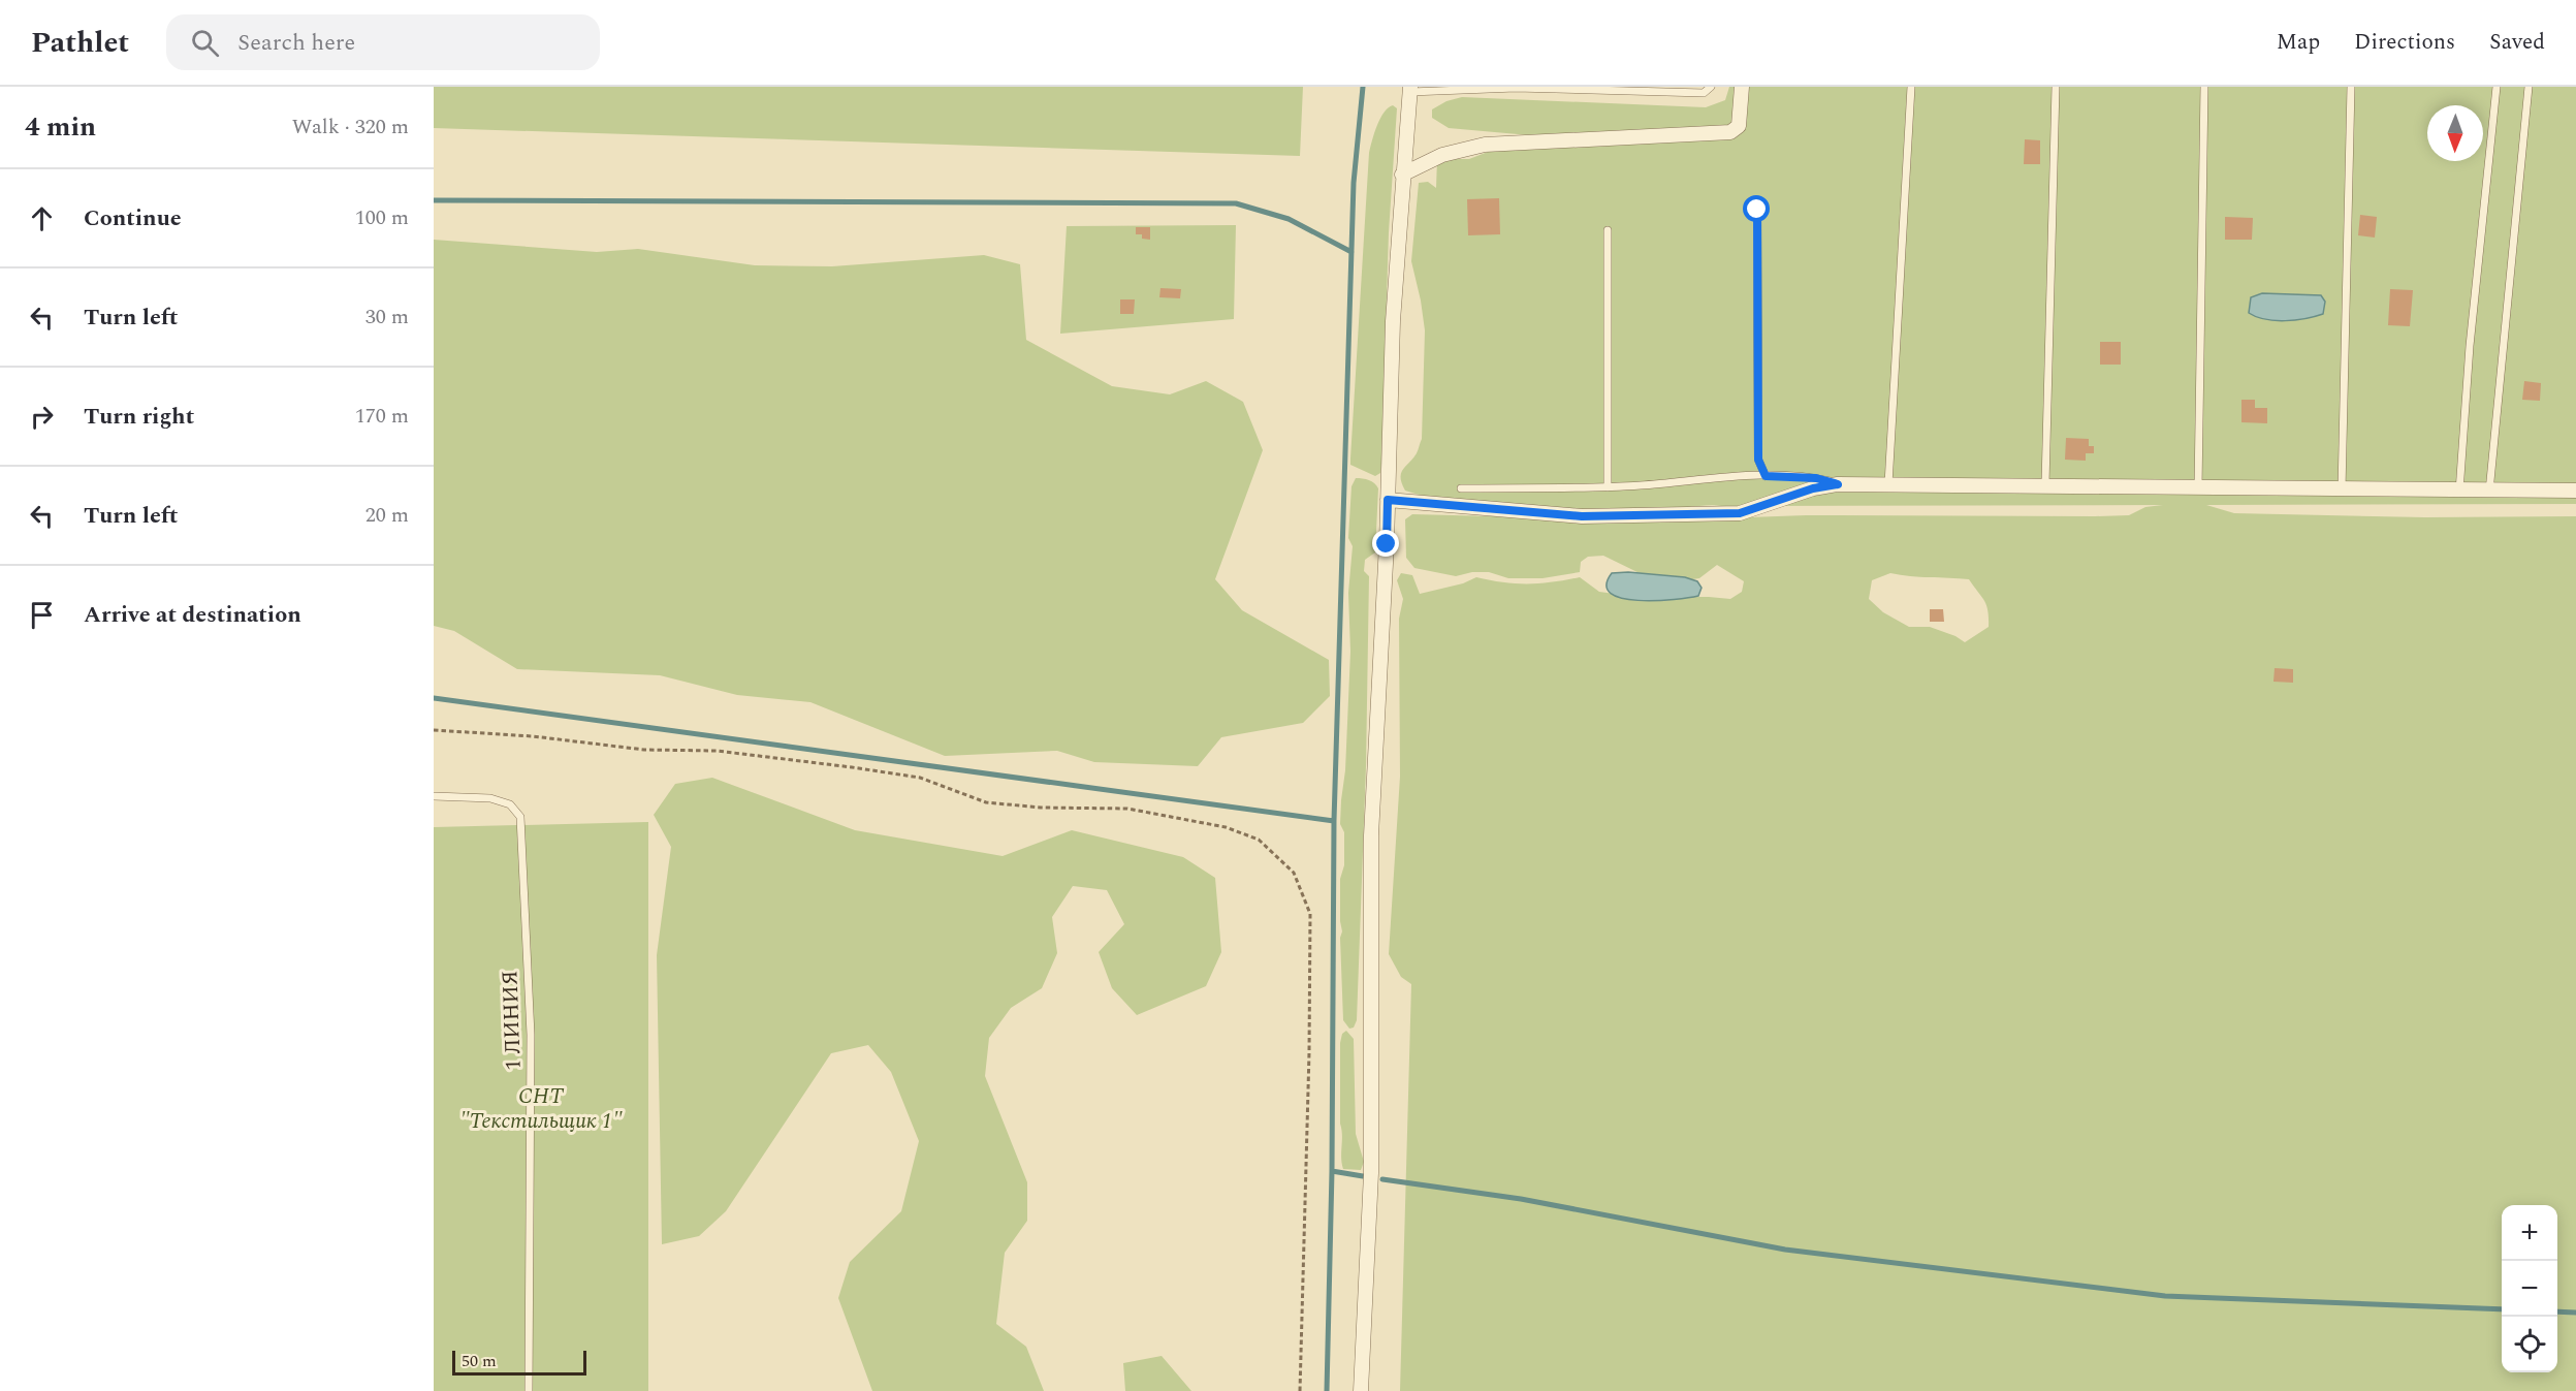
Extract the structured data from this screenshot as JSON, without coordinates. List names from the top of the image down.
{
  "streets": {
    "lane": ["1 ЛИНИЯ"]
  },
  "parks": ["СНТ \"Текстильщик 1\""],
  "scale_bar": "50 m",
  "north": "bottom",
  "page": {
    "header": "Pathlet",
    "search": "Search here",
    "nav": ["Map", "Directions", "Saved"],
    "heading": ["4 min", "Walk · 320 m"],
    "list": [
      ["Continue", "100 m"],
      ["Turn left", "30 m"],
      ["Turn right", "170 m"],
      ["Turn left", "20 m"],
      "Arrive at destination"
    ],
    "map_buttons": ["+", "−"],
    "scale": "50 m"
  }
}
